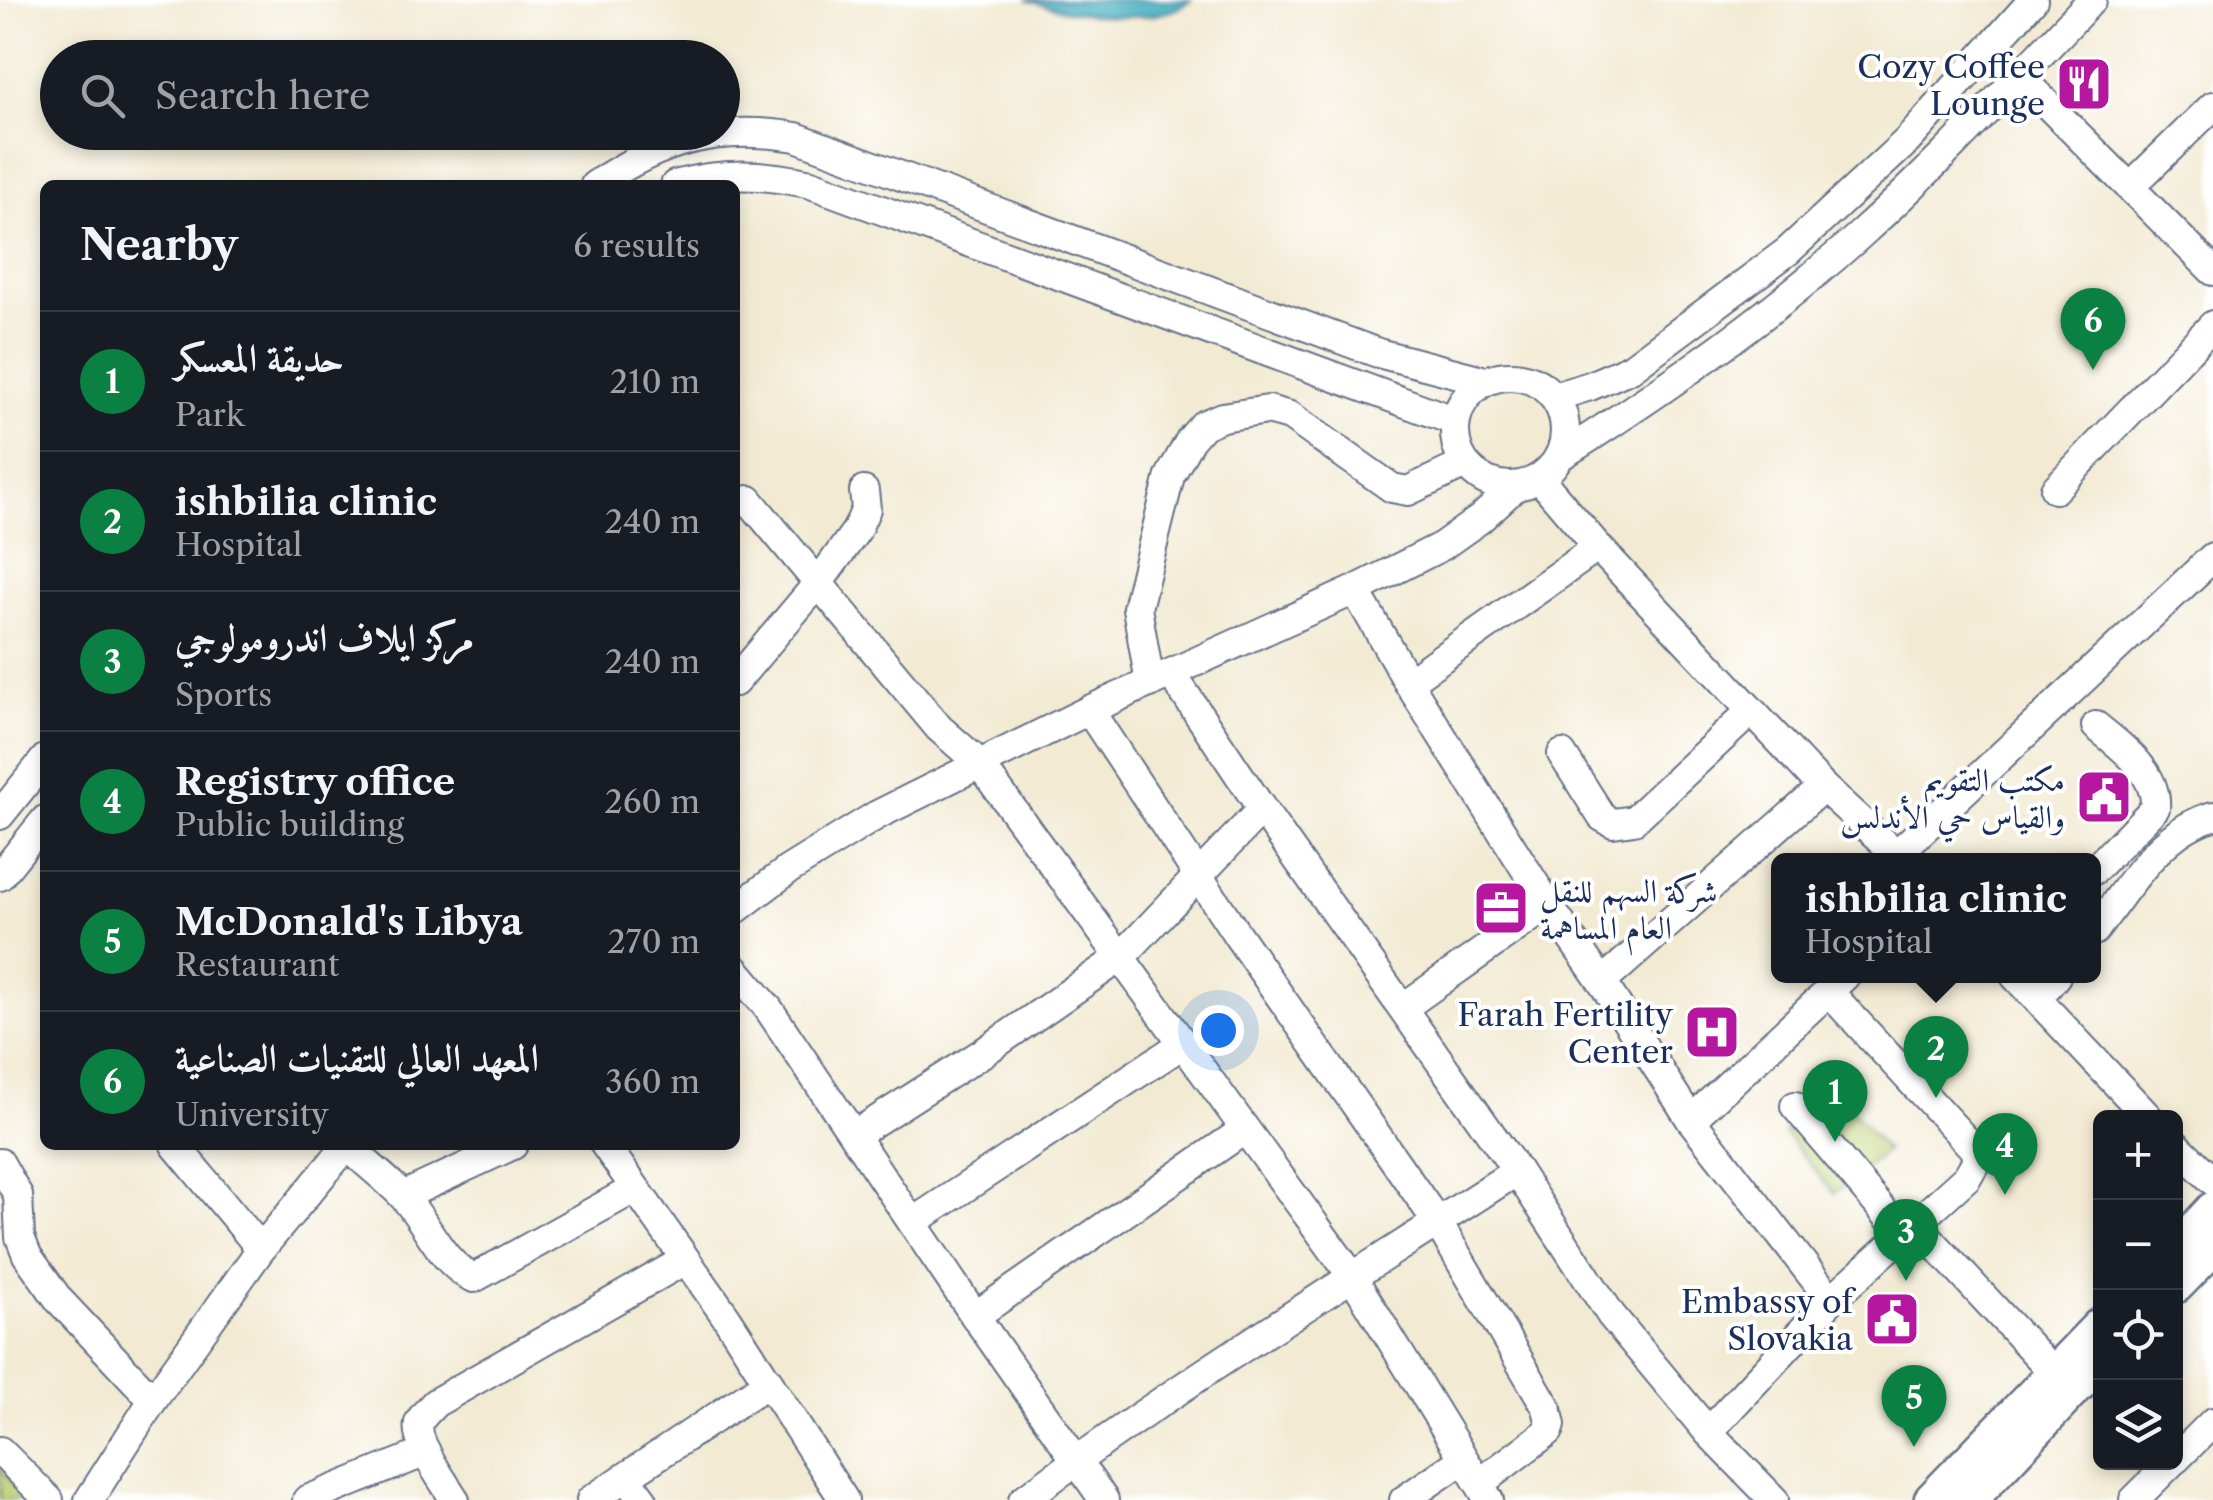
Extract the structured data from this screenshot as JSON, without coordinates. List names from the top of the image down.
{
  "places": {
    "restaurant": ["Cozy Coffee Lounge"],
    "public building": ["مكتب التقويم والقياس حي الأندلس", "Embassy of Slovakia"],
    "office": ["شركة السهم للنقل العام المساهمة"],
    "hospital": ["Farah Fertility Center"]
  },
  "page": {
    "search": "Search here",
    "heading": ["Nearby", "6 results"],
    "pins": [
      "6",
      "2",
      "1",
      "4",
      "3",
      "5"
    ],
    "list": [
      {
        "mark": "1",
        "name": "حديقة المعسكر",
        "note": "Park",
        "value": "210 m"
      },
      {
        "mark": "2",
        "name": "ishbilia clinic",
        "note": "Hospital",
        "value": "240 m"
      },
      {
        "mark": "3",
        "name": "مركز ايلاف اندرومولوجي",
        "note": "Sports",
        "value": "240 m"
      },
      {
        "mark": "4",
        "name": "Registry office",
        "note": "Public building",
        "value": "260 m"
      },
      {
        "mark": "5",
        "name": "McDonald's Libya",
        "note": "Restaurant",
        "value": "270 m"
      },
      {
        "mark": "6",
        "name": "المعهد العالي للتقنيات الصناعية",
        "note": "University",
        "value": "360 m"
      }
    ],
    "popup": ["ishbilia clinic", "Hospital"],
    "map_buttons": ["+", "−"]
  }
}
